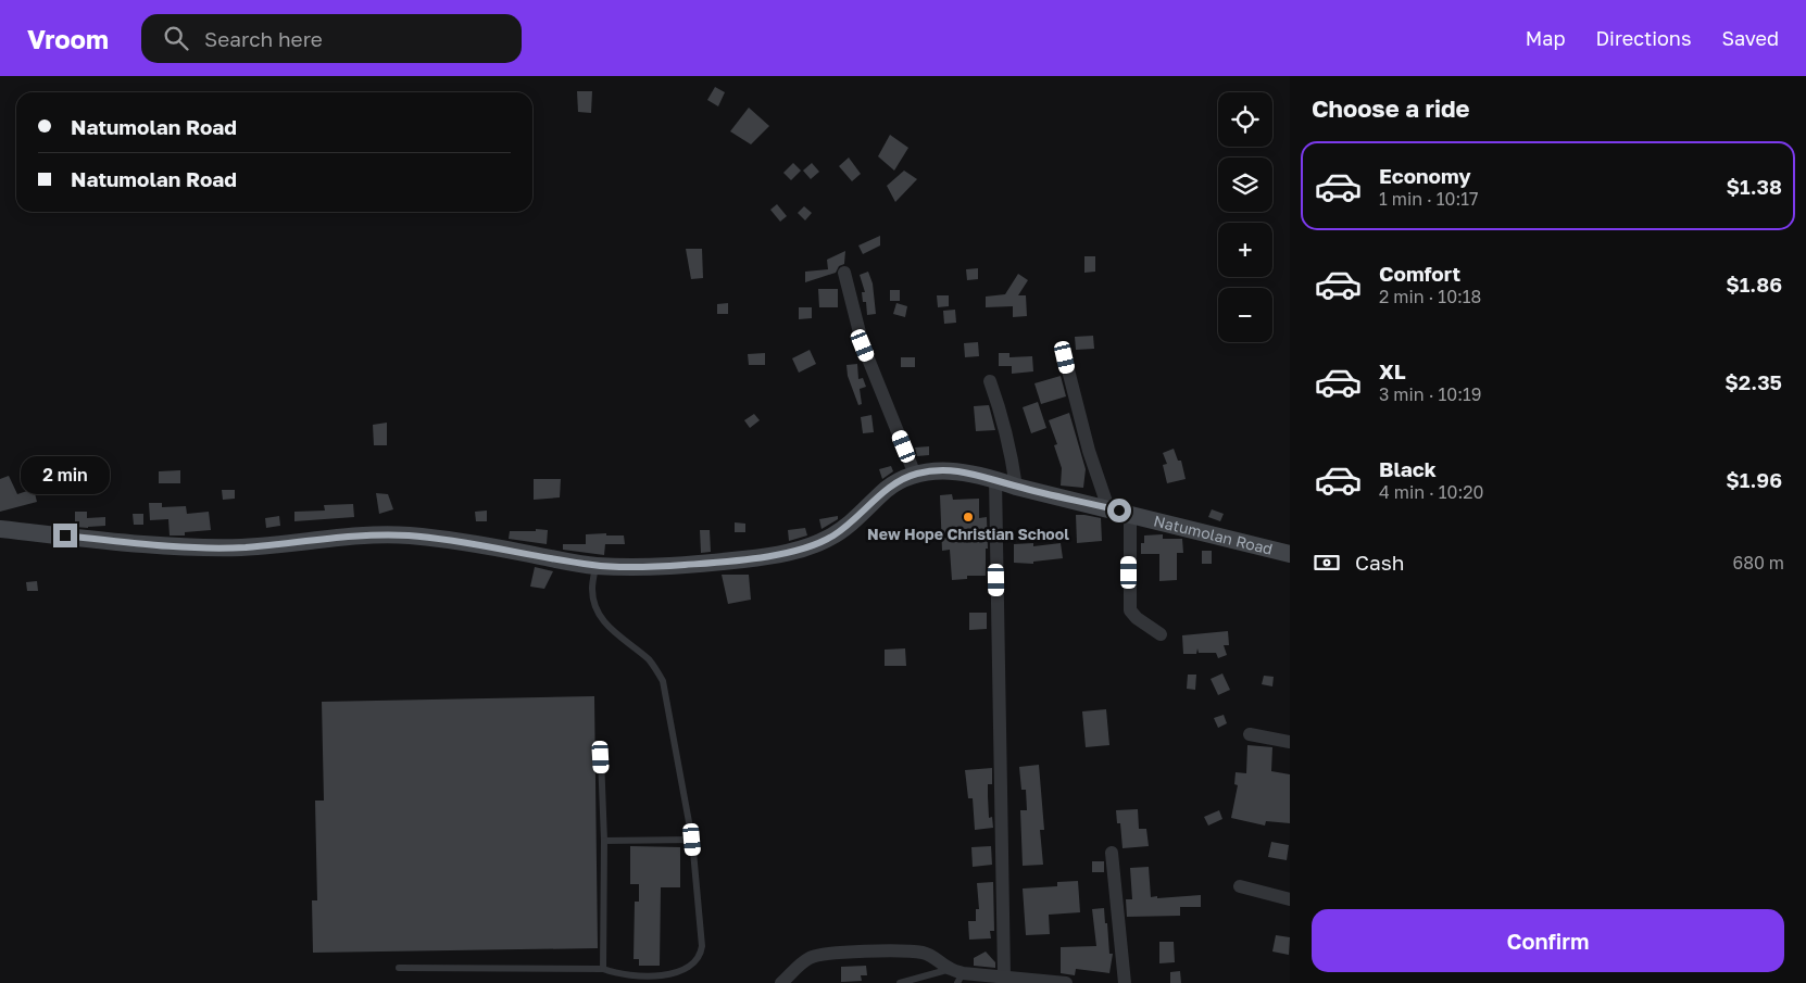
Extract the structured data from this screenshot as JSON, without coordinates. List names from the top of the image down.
{
  "streets": {
    "street": ["Natumolan Road"]
  },
  "places": ["New Hope Christian School"],
  "page": {
    "header": "Vroom",
    "search": "Search here",
    "nav": ["Map", "Directions", "Saved"],
    "heading": "Choose a ride",
    "map_buttons": ["+", "−"],
    "banner": ["Natumolan Road", "Natumolan Road"],
    "list": [
      {
        "name": "Economy",
        "note": "1 min · 10:17",
        "value": "$1.38"
      },
      {
        "name": "Comfort",
        "note": "2 min · 10:18",
        "value": "$1.86"
      },
      {
        "name": "XL",
        "note": "3 min · 10:19",
        "value": "$2.35"
      },
      {
        "name": "Black",
        "note": "4 min · 10:20",
        "value": "$1.96"
      }
    ],
    "bubble": "2 min",
    "pay": ["Cash", "680 m"],
    "buttons": "Confirm"
  }
}
